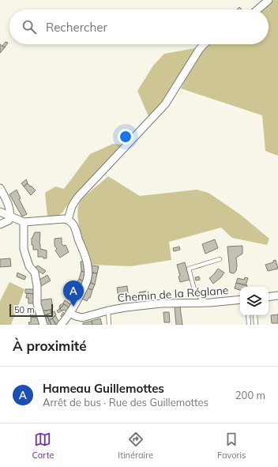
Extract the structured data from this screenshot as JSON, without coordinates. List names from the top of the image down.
{
  "streets": {
    "street": ["Chemin de la Réglane"]
  },
  "scale_bar": "50 m",
  "page": {
    "search": "Rechercher",
    "pins": "A",
    "scale": "50 m",
    "heading": "À proximité",
    "list": [
      {
        "mark": "A",
        "name": "Hameau Guillemottes",
        "note": "Arrêt de bus · Rue des Guillemottes",
        "value": "200 m"
      }
    ],
    "nav": ["Carte", "Itinéraire", "Favoris"]
  }
}
